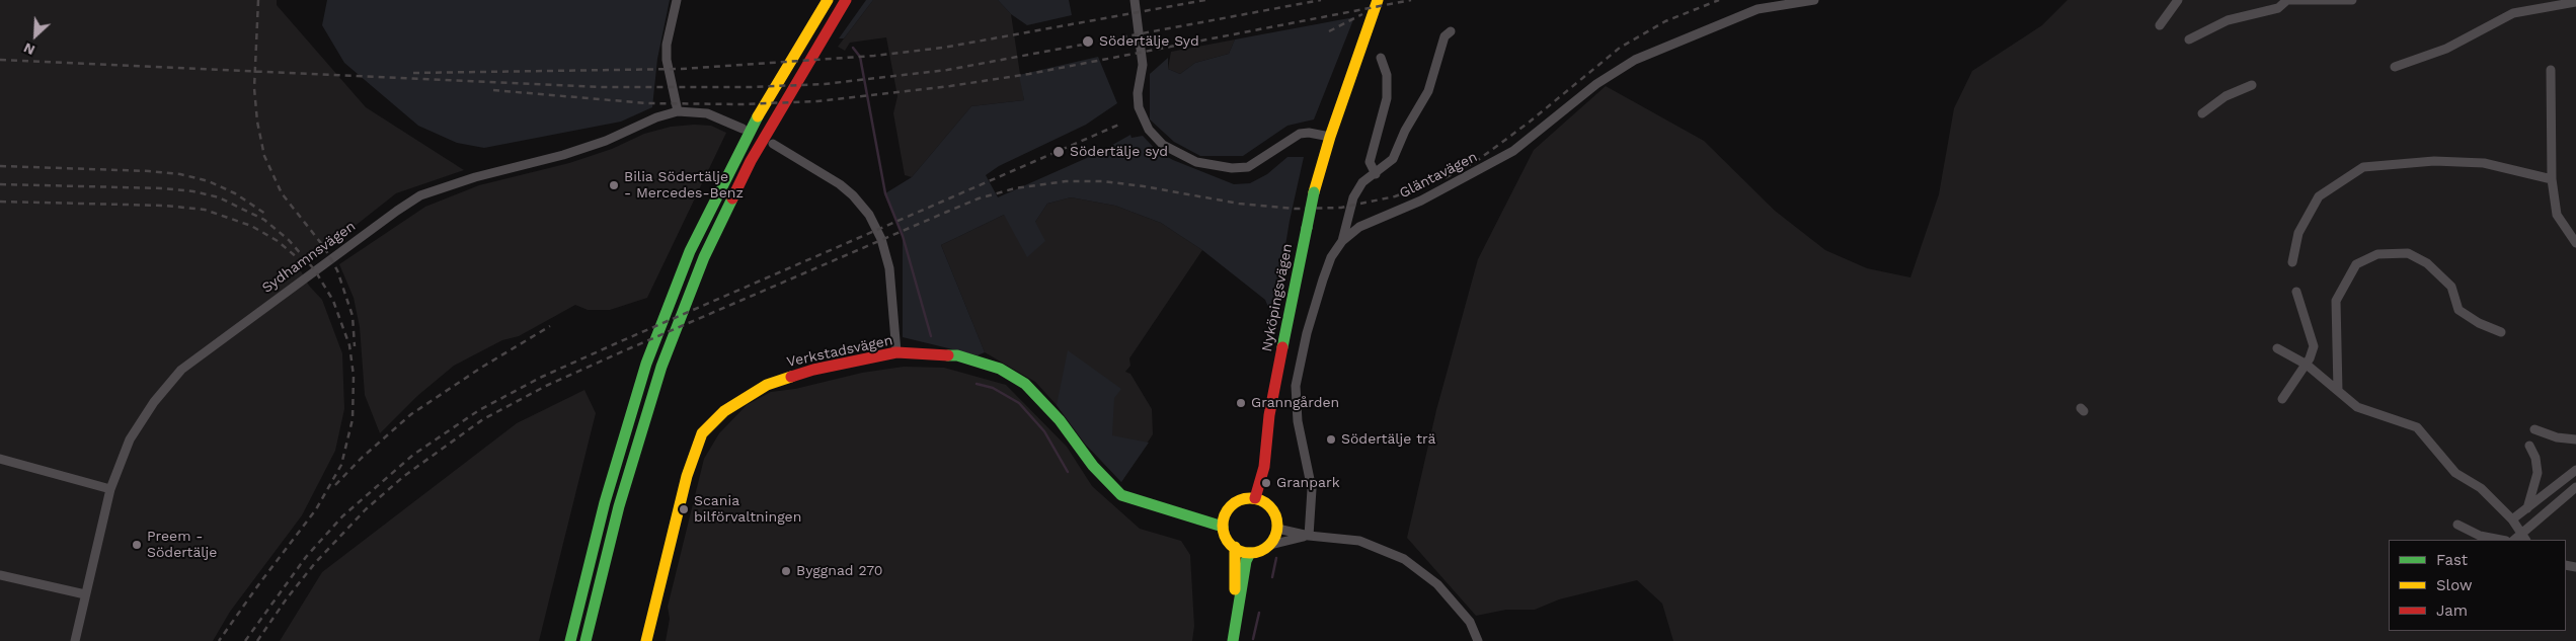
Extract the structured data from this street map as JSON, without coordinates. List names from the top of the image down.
{
  "streets": {
    "main road": ["Nyköpingsvägen", "Verkstadsvägen"],
    "street": ["Gläntavägen", "Sydhamnsvägen"]
  },
  "crossings": [
    ["Nyköpingsvägen", "Verkstadsvägen"]
  ],
  "places": [
    "Södertälje Syd",
    "Södertälje syd",
    "Bilia Södertälje - Mercedes-Benz",
    "Granngården",
    "Södertälje trä",
    "Granpark",
    "Scania bilförvaltningen",
    "Preem - Södertälje",
    "Byggnad 270"
  ],
  "legend": ["Fast", "Slow", "Jam"],
  "north": "bottom left"
}
